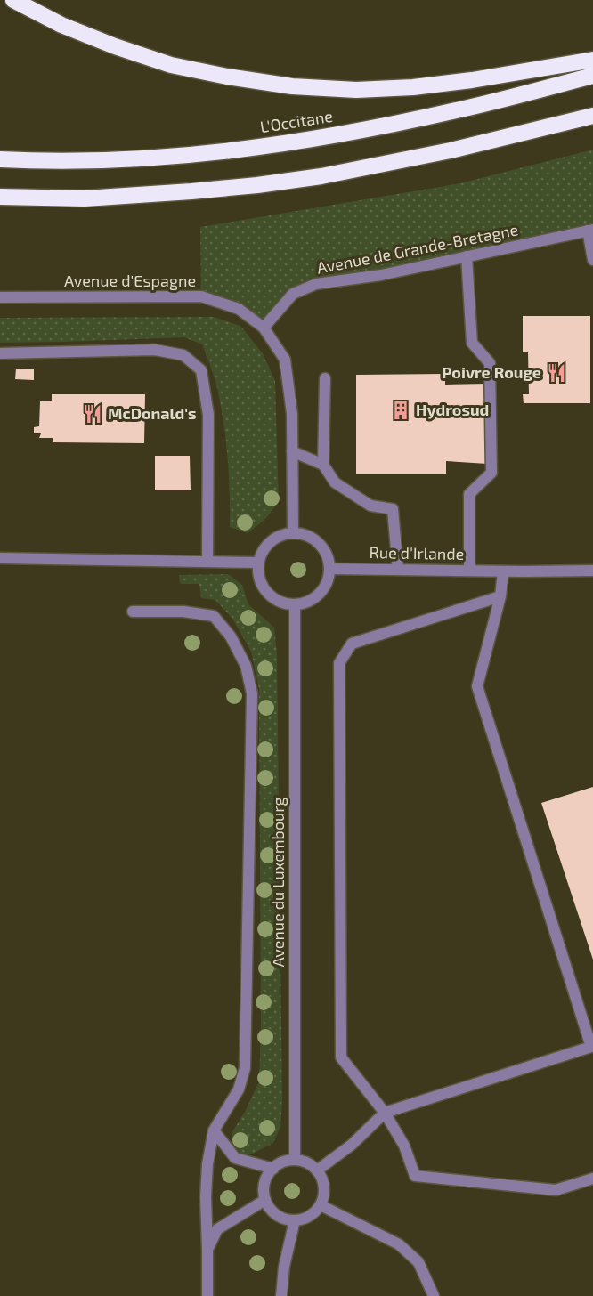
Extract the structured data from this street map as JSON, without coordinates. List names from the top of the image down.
{
  "streets": {
    "highway": ["L'Occitane"],
    "street": [
      "Avenue de Grande-Bretagne",
      "Avenue d'Espagne",
      "Rue d'Irlande",
      "Avenue du Luxembourg"
    ]
  },
  "crossings": [
    ["Avenue de Grande-Bretagne", "Avenue d'Espagne"],
    ["Avenue d'Espagne", "Rue d'Irlande"],
    ["Avenue d'Espagne", "Avenue du Luxembourg"],
    ["Rue d'Irlande", "Avenue du Luxembourg"]
  ],
  "places": {
    "restaurant": ["Poivre Rouge", "McDonald's"],
    "building": ["Hydrosud"]
  }
}
